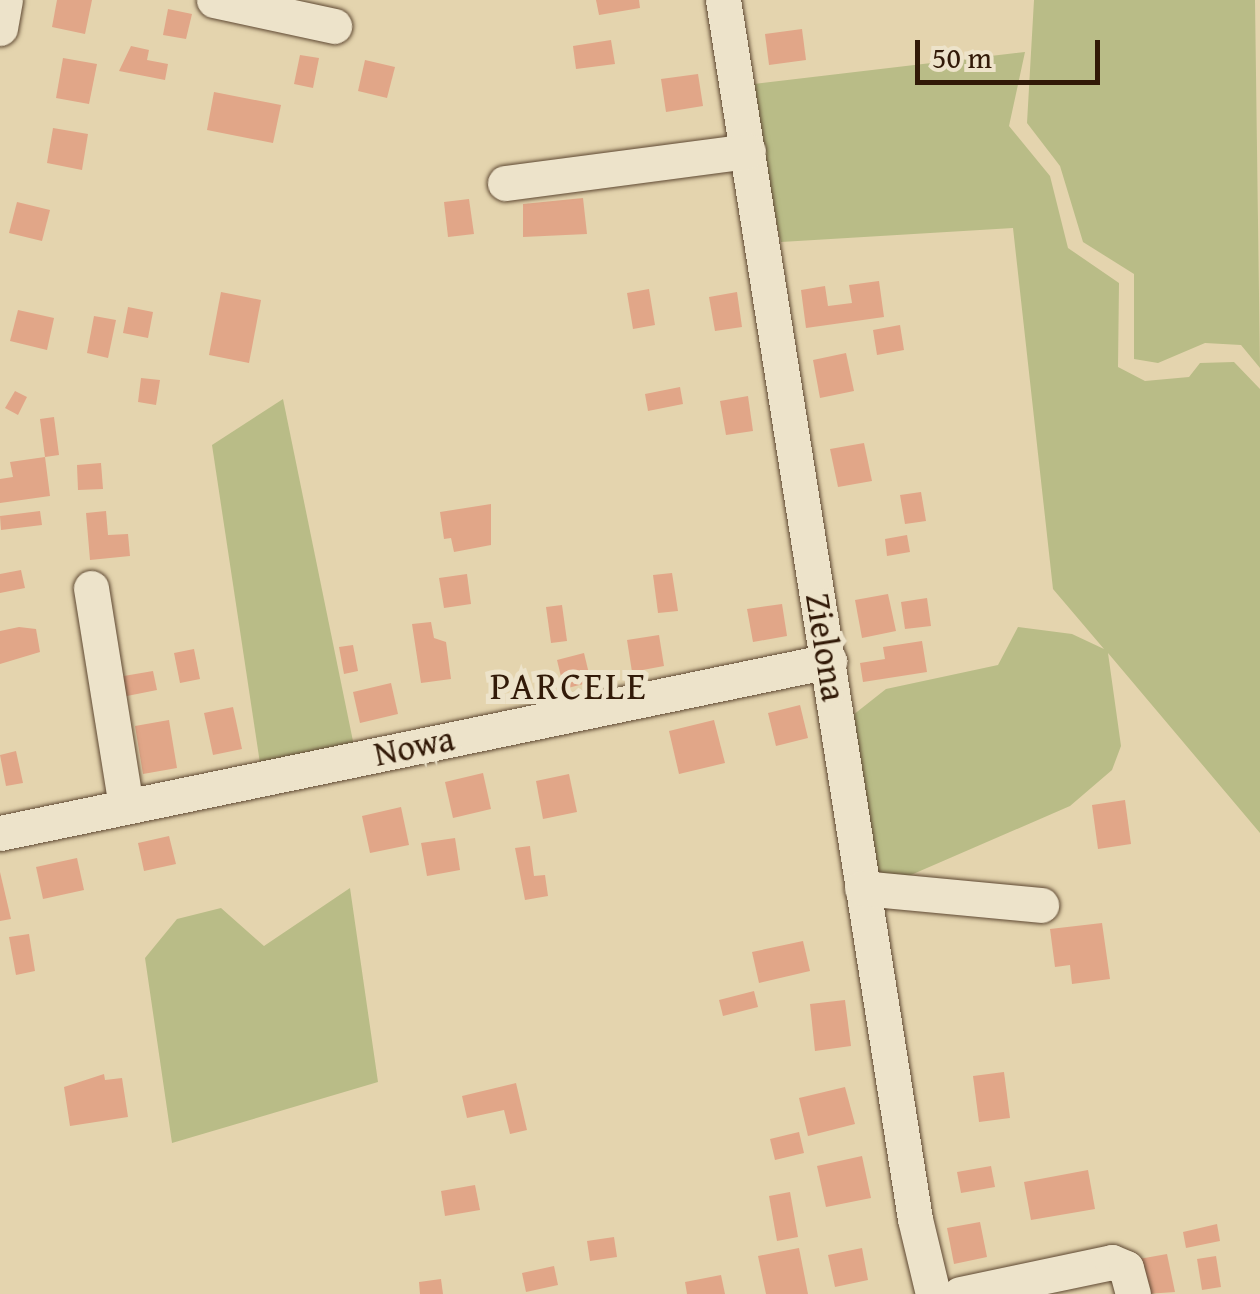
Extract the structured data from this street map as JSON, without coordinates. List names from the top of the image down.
{
  "streets": {
    "street": ["Zielona", "Nowa"]
  },
  "crossings": [
    ["Zielona", "Nowa"]
  ],
  "districts": ["PARCELE"],
  "scale_bar": "50 m"
}
